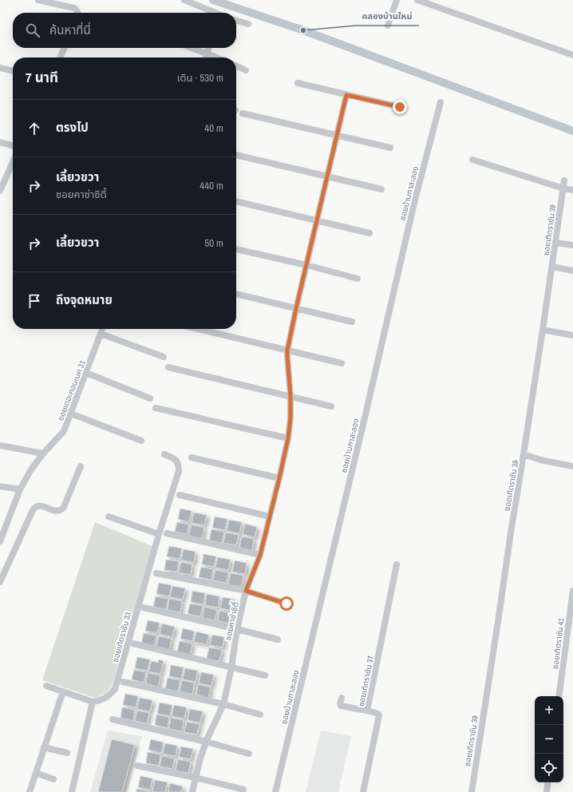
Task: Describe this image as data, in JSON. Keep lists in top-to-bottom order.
{
  "streets": {
    "street": [
      "ซอยบ้านกาสะลอง",
      "ซอยเทิดราชัน 39",
      "ซอยเดอะคอนเนค 31",
      "ซอยคาซ่าซิตี้",
      "ซอยเทิดราชัน 33",
      "ซอยเทิดราชัน 41",
      "ซอยเทิดราชัน 37"
    ]
  },
  "places": ["คลองบ้านใหม่"],
  "page": {
    "search": "ค้นหาที่นี่",
    "heading": ["7 นาที", "เดิน · 530 m"],
    "list": [
      ["ตรงไป", "40 m"],
      ["เลี้ยวขวา", "ซอยคาซ่าซิตี้", "440 m"],
      ["เลี้ยวขวา", "50 m"],
      "ถึงจุดหมาย"
    ],
    "map_buttons": ["+", "−"]
  }
}
